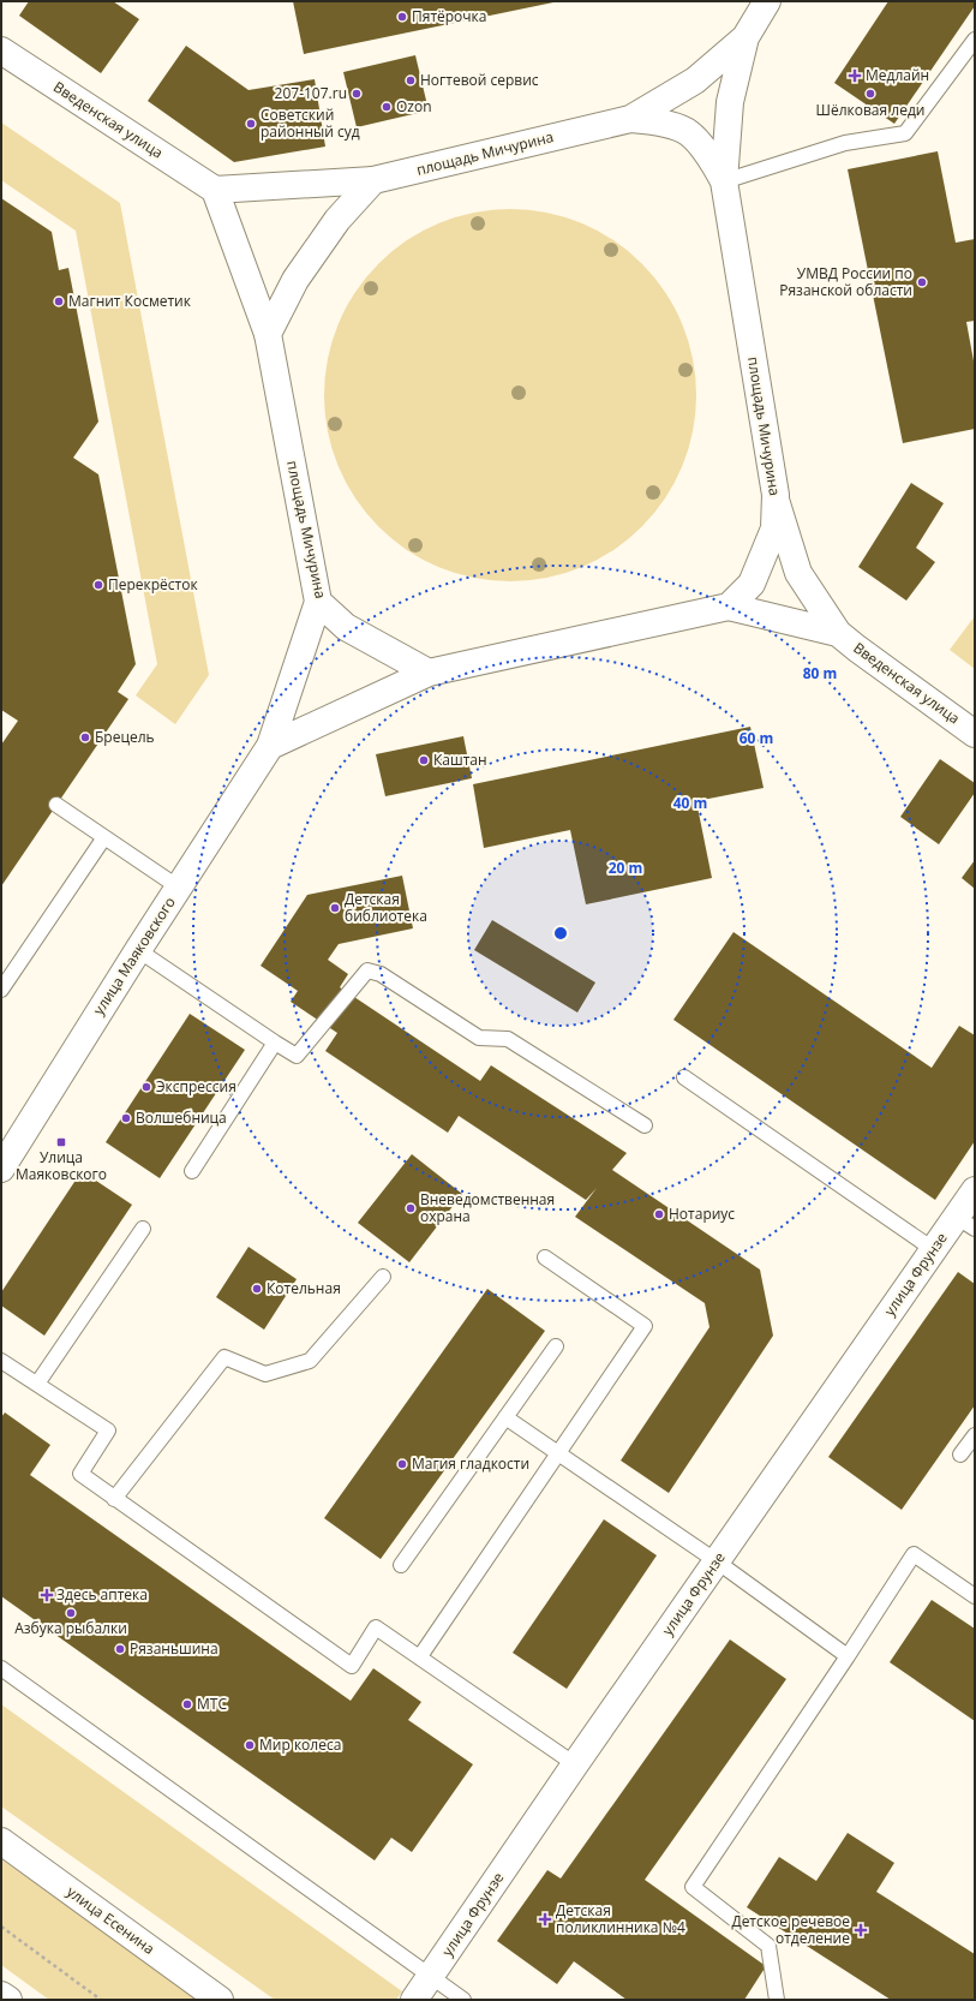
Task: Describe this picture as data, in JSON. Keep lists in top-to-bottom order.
{
  "streets": {
    "street": [
      "Введенская улица",
      "площадь Мичурина",
      "улица Маяковского",
      "улица Фрунзе",
      "улица Есенина"
    ]
  },
  "crossings": [
    ["Введенская улица", "площадь Мичурина"],
    ["площадь Мичурина", "улица Маяковского"]
  ],
  "places": {
    "other": [
      "Пятёрочка",
      "Ногтевой сервис",
      "207-107.ru",
      "Шёлковая леди",
      "Ozon",
      "Советский районный суд",
      "УМВД России по Рязанской области",
      "Магнит Косметик",
      "Перекрёсток",
      "Брецель",
      "Каштан",
      "Детская библиотека",
      "Экспрессия",
      "Волшебница",
      "Вневедомственная охрана",
      "Нотариус",
      "Котельная",
      "Магия гладкости",
      "Азбука рыбалки",
      "Рязаньшина",
      "МТС",
      "Мир колеса"
    ],
    "health": [
      "Медлайн",
      "Здесь аптека",
      "Детская поликлинника №4",
      "Детское речевое отделение"
    ],
    "transit": ["Улица Маяковского"]
  },
  "rings": [
    "80 m",
    "60 m",
    "40 m",
    "20 m"
  ]
}
